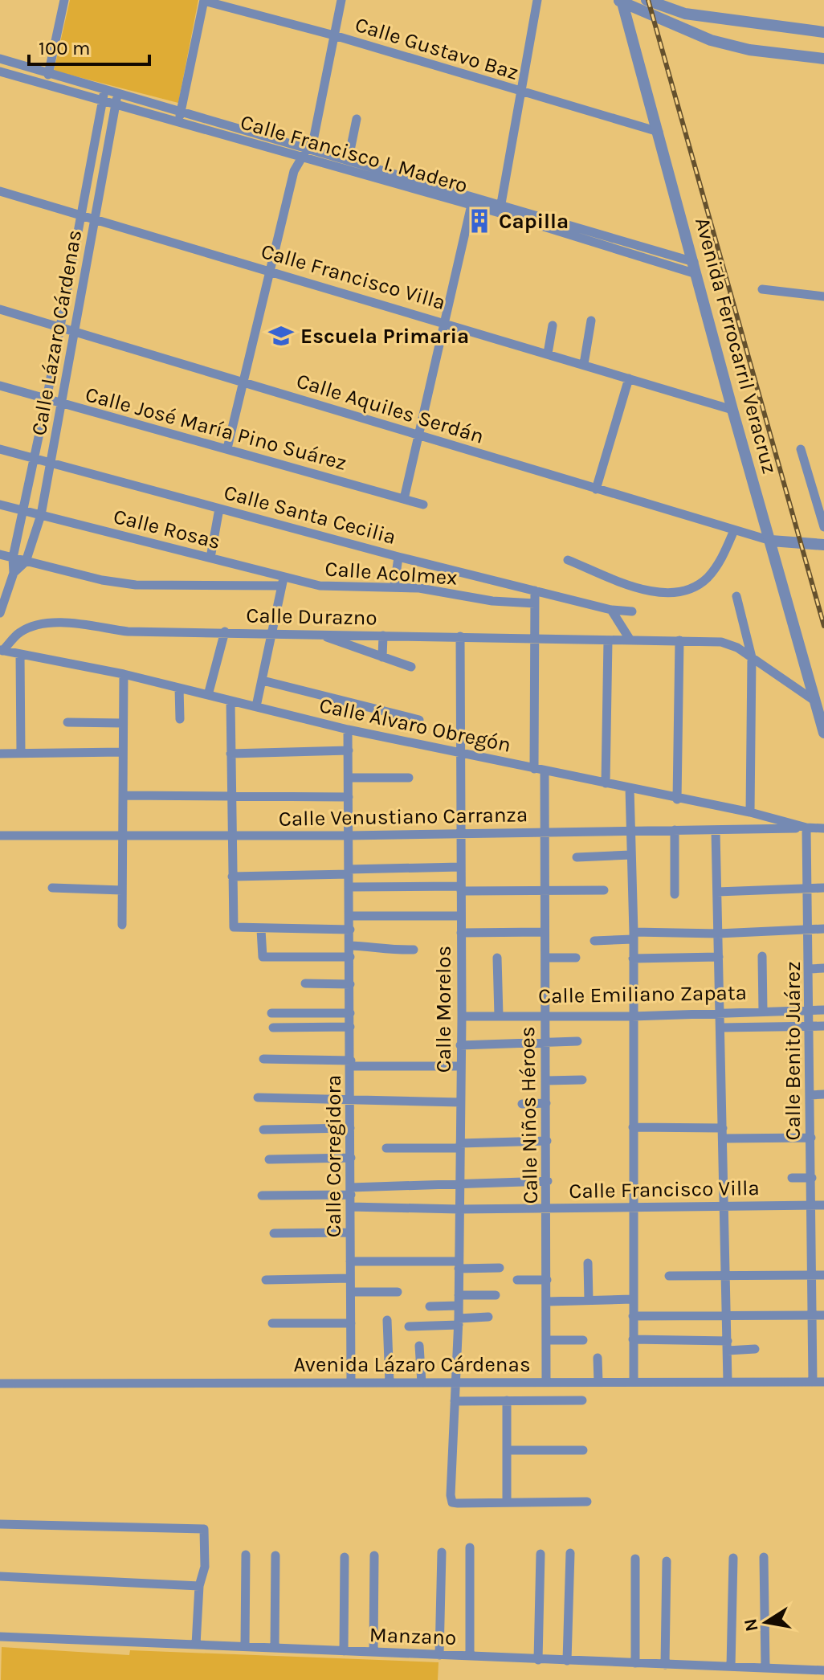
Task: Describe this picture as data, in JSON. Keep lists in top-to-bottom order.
{
  "streets": {
    "street": [
      "Calle Gustavo Baz",
      "Calle Francisco I. Madero",
      "Calle Francisco Villa",
      "Calle Lázaro Cárdenas",
      "Avenida Ferrocarril Veracruz",
      "Calle Aquiles Serdán",
      "Calle José María Pino Suárez",
      "Calle Santa Cecilia",
      "Calle Rosas",
      "Calle Acolmex",
      "Calle Durazno",
      "Calle Álvaro Obregón",
      "Calle Venustiano Carranza",
      "Calle Emiliano Zapata",
      "Calle Morelos",
      "Calle Benito Juárez",
      "Calle Niños Héroes",
      "Calle Corregidora",
      "Avenida Lázaro Cárdenas",
      "Manzano"
    ]
  },
  "crossings": [
    ["Calle Gustavo Baz", "Avenida Ferrocarril Veracruz"],
    ["Calle Francisco I. Madero", "Calle Lázaro Cárdenas"],
    ["Calle Francisco I. Madero", "Avenida Ferrocarril Veracruz"],
    ["Calle Francisco Villa", "Calle Lázaro Cárdenas"],
    ["Calle Francisco Villa", "Avenida Ferrocarril Veracruz"],
    ["Calle Francisco Villa", "Calle Morelos"],
    ["Calle Francisco Villa", "Calle Benito Juárez"],
    ["Calle Francisco Villa", "Calle Niños Héroes"],
    ["Calle Francisco Villa", "Calle Corregidora"],
    ["Calle Lázaro Cárdenas", "Calle Aquiles Serdán"],
    ["Calle Lázaro Cárdenas", "Calle José María Pino Suárez"],
    ["Calle Lázaro Cárdenas", "Calle Santa Cecilia"],
    ["Calle Lázaro Cárdenas", "Calle Rosas"],
    ["Avenida Ferrocarril Veracruz", "Calle Aquiles Serdán"],
    ["Avenida Ferrocarril Veracruz", "Calle Durazno"],
    ["Calle Rosas", "Calle Acolmex"],
    ["Calle Durazno", "Calle Álvaro Obregón"],
    ["Calle Durazno", "Calle Morelos"],
    ["Calle Álvaro Obregón", "Calle Venustiano Carranza"],
    ["Calle Álvaro Obregón", "Calle Morelos"],
    ["Calle Álvaro Obregón", "Calle Benito Juárez"],
    ["Calle Álvaro Obregón", "Calle Niños Héroes"],
    ["Calle Álvaro Obregón", "Calle Corregidora"],
    ["Calle Venustiano Carranza", "Calle Morelos"],
    ["Calle Venustiano Carranza", "Calle Benito Juárez"],
    ["Calle Venustiano Carranza", "Calle Niños Héroes"],
    ["Calle Venustiano Carranza", "Calle Corregidora"],
    ["Calle Emiliano Zapata", "Calle Morelos"],
    ["Calle Emiliano Zapata", "Calle Benito Juárez"],
    ["Calle Emiliano Zapata", "Calle Niños Héroes"],
    ["Calle Morelos", "Avenida Lázaro Cárdenas"],
    ["Calle Benito Juárez", "Avenida Lázaro Cárdenas"],
    ["Calle Niños Héroes", "Avenida Lázaro Cárdenas"],
    ["Calle Corregidora", "Avenida Lázaro Cárdenas"]
  ],
  "places": {
    "building": ["Capilla"],
    "school or university": ["Escuela Primaria"]
  },
  "scale_bar": "100 m",
  "north": "left"
}
